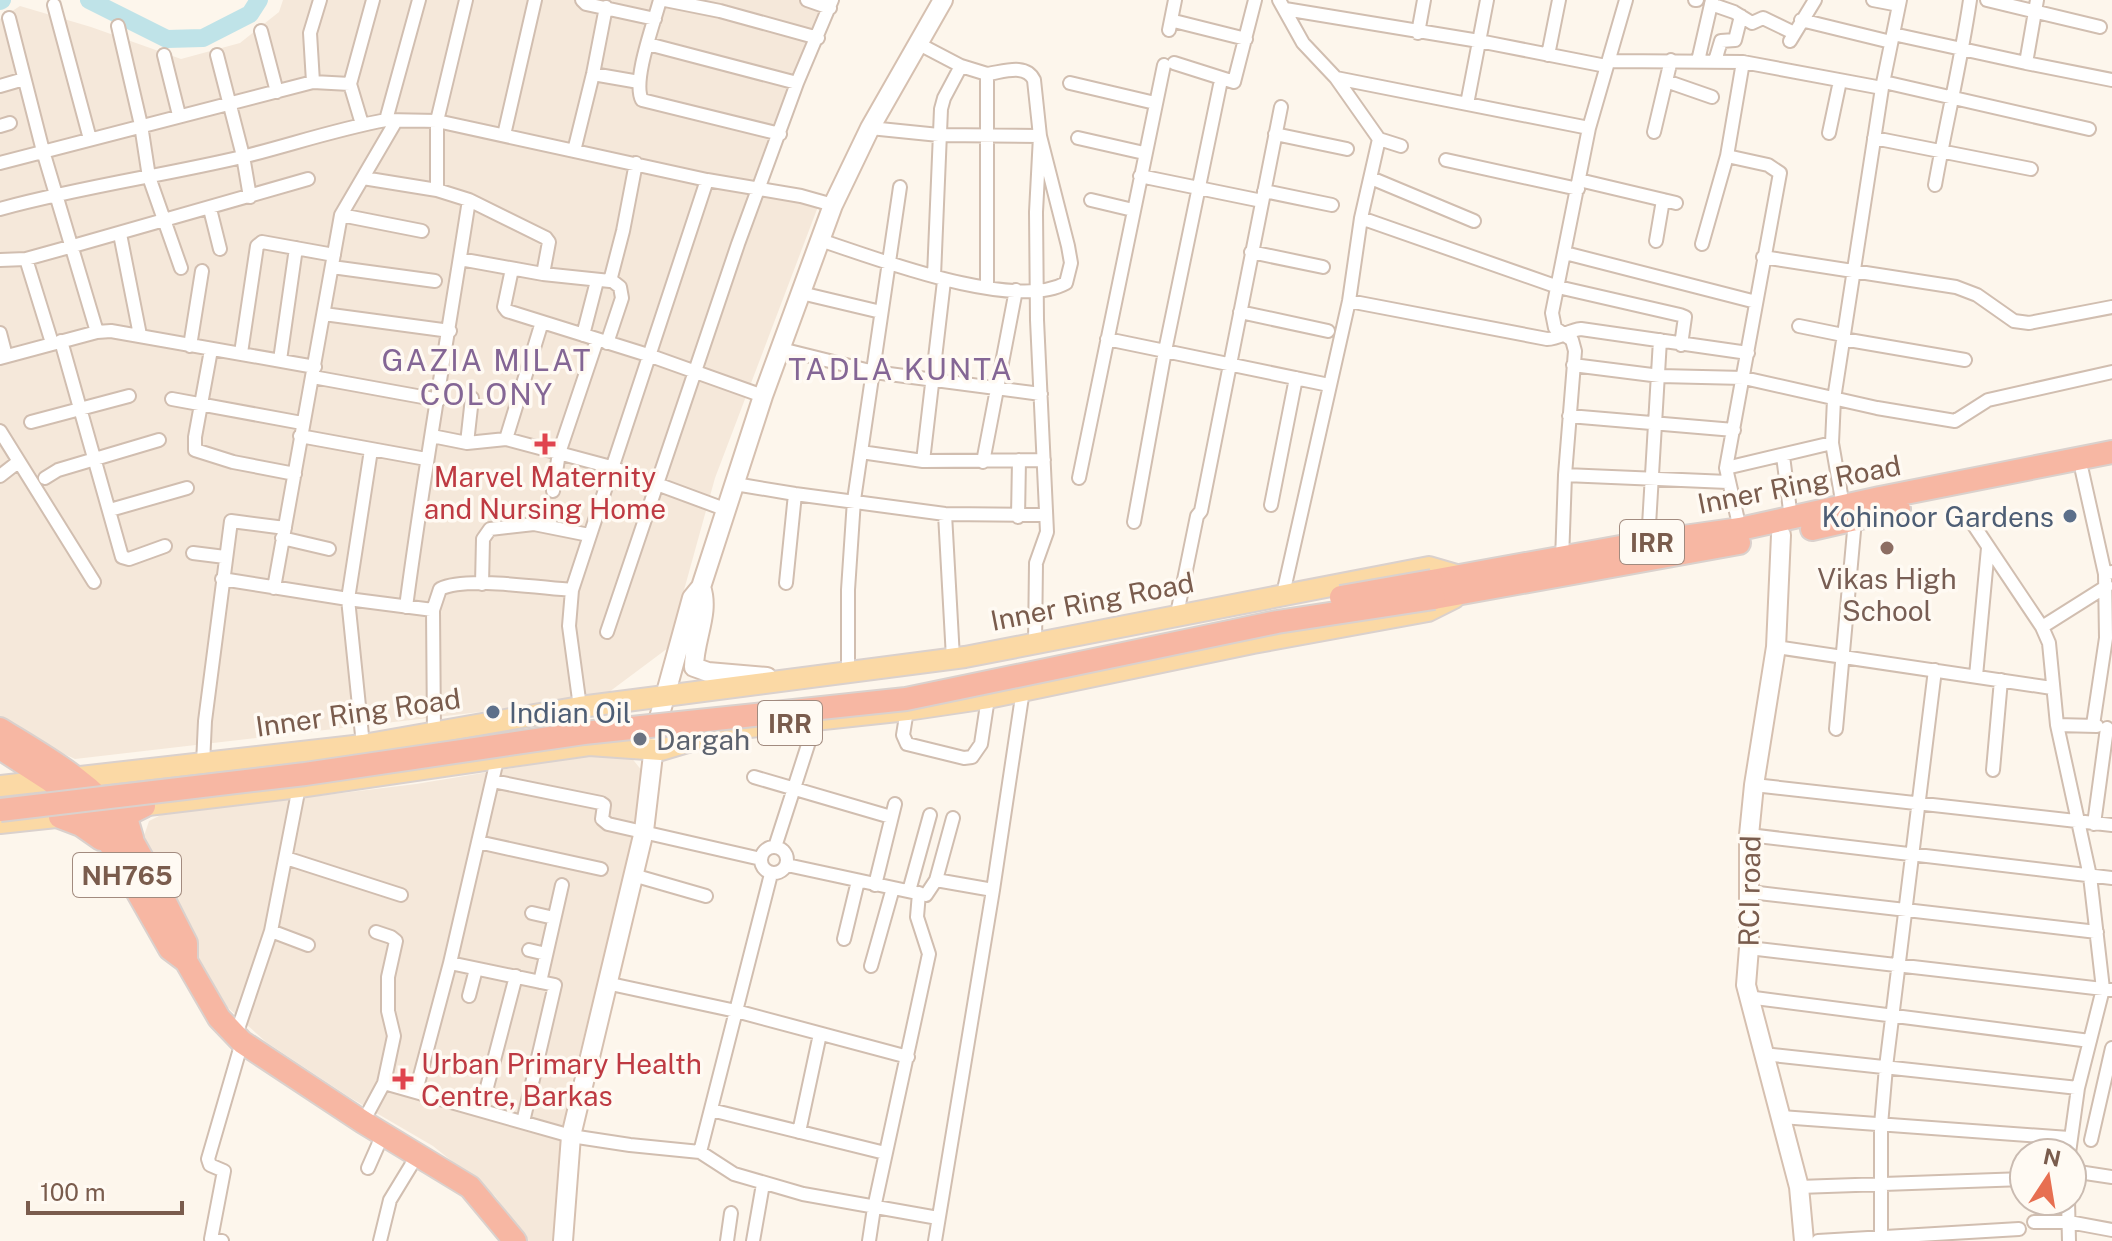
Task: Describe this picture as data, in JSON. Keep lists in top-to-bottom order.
{
  "streets": {
    "highway": ["Inner Ring Road", "IRR", "NH765"],
    "main road": ["RCI road"]
  },
  "crossings": [
    ["Inner Ring Road", "IRR"],
    ["Inner Ring Road", "NH765"],
    ["Inner Ring Road", "RCI road"]
  ],
  "districts": ["GAZIA MILAT COLONY", "TADLA KUNTA"],
  "places": {
    "health": ["Marvel Maternity and Nursing Home", "Urban Primary Health Centre, Barkas"],
    "other": [
      "Kohinoor Gardens",
      "Vikas High School",
      "Indian Oil",
      "Dargah"
    ]
  },
  "scale_bar": "100 m",
  "north": "top"
}
